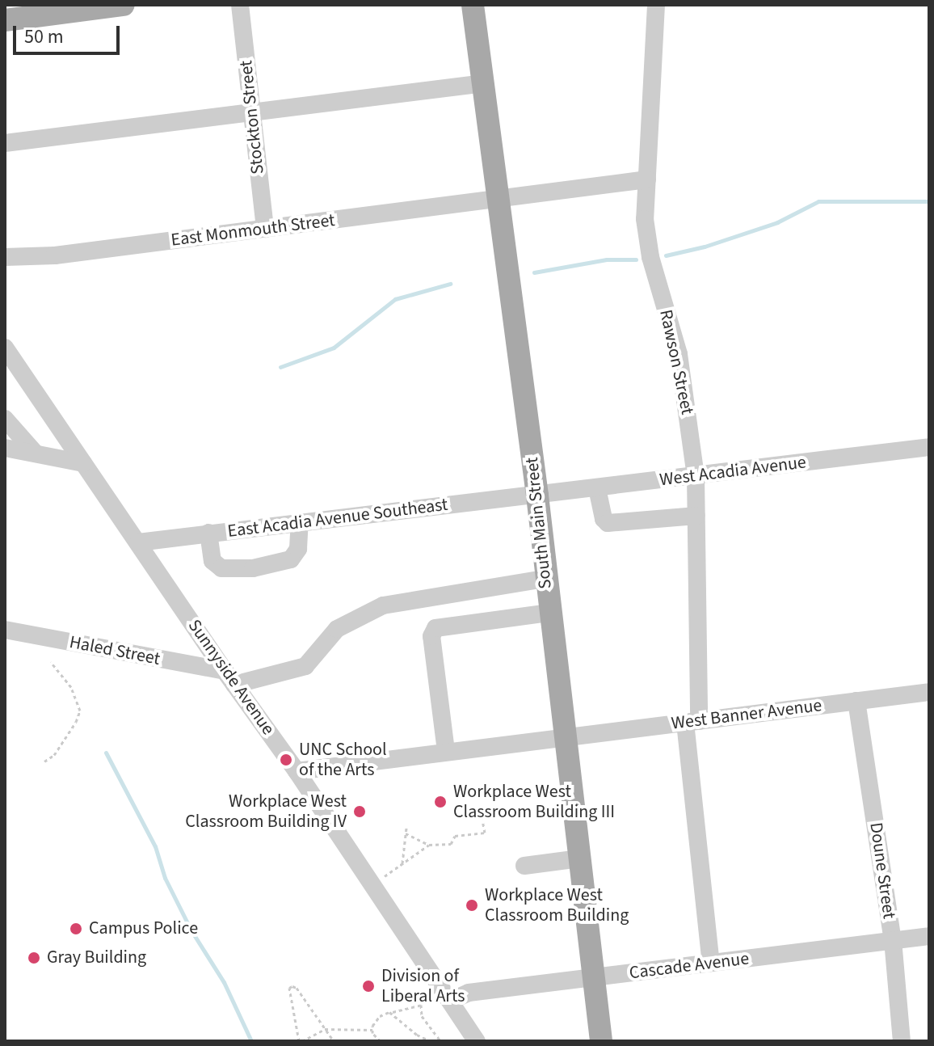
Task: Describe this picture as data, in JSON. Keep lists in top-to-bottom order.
{
  "streets": {
    "main road": ["South Main Street"],
    "street": [
      "Stockton Street",
      "East Monmouth Street",
      "Rawson Street",
      "West Acadia Avenue",
      "East Acadia Avenue Southeast",
      "Haled Street",
      "Sunnyside Avenue",
      "West Banner Avenue",
      "Doune Street",
      "Cascade Avenue"
    ]
  },
  "crossings": [
    ["Stockton Street", "East Monmouth Street"],
    ["East Monmouth Street", "Rawson Street"],
    ["East Monmouth Street", "South Main Street"],
    ["Rawson Street", "West Acadia Avenue"],
    ["Rawson Street", "West Banner Avenue"],
    ["Rawson Street", "Cascade Avenue"],
    ["West Acadia Avenue", "East Acadia Avenue Southeast"],
    ["West Acadia Avenue", "South Main Street"],
    ["East Acadia Avenue Southeast", "South Main Street"],
    ["East Acadia Avenue Southeast", "Sunnyside Avenue"],
    ["South Main Street", "West Banner Avenue"],
    ["South Main Street", "Cascade Avenue"],
    ["Haled Street", "Sunnyside Avenue"],
    ["Sunnyside Avenue", "West Banner Avenue"],
    ["Sunnyside Avenue", "Cascade Avenue"],
    ["West Banner Avenue", "Doune Street"],
    ["Doune Street", "Cascade Avenue"]
  ],
  "places": [
    "UNC School of the Arts",
    "Workplace West Classroom Building III",
    "Workplace West Classroom Building IV",
    "Workplace West Classroom Building",
    "Campus Police",
    "Gray Building",
    "Division of Liberal Arts"
  ],
  "scale_bar": "50 m"
}
